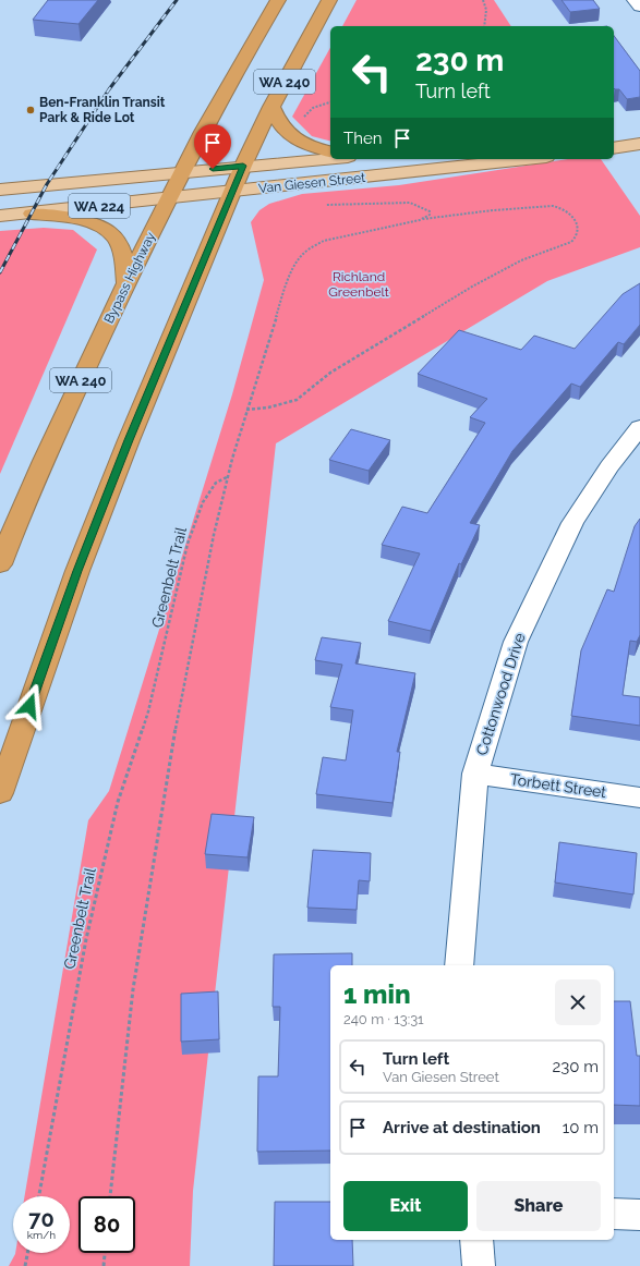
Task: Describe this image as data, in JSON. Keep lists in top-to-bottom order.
{
  "streets": {
    "highway": ["WA 240", "Bypass Highway"],
    "main road": ["Van Giesen Street", "WA 224"],
    "street": ["Cottonwood Drive", "Torbett Street"],
    "path": ["Greenbelt Trail"]
  },
  "crossings": [
    ["WA 240", "Van Giesen Street"],
    ["Van Giesen Street", "Bypass Highway"],
    ["Cottonwood Drive", "Torbett Street"]
  ],
  "parks": ["Richland Greenbelt"],
  "places": ["Ben-Franklin Transit Park & Ride Lot"],
  "page": {
    "turn": ["230 m", "Turn left"],
    "then": "Then",
    "heading": ["1 min", "240 m · 13:31"],
    "list": [
      {
        "name": "Turn left",
        "note": "Van Giesen Street",
        "value": "230 m"
      },
      {
        "name": "Arrive at destination",
        "value": "10 m"
      }
    ],
    "buttons": ["Exit", "Share"],
    "speed": "70 km/h",
    "limit": "80"
  }
}
